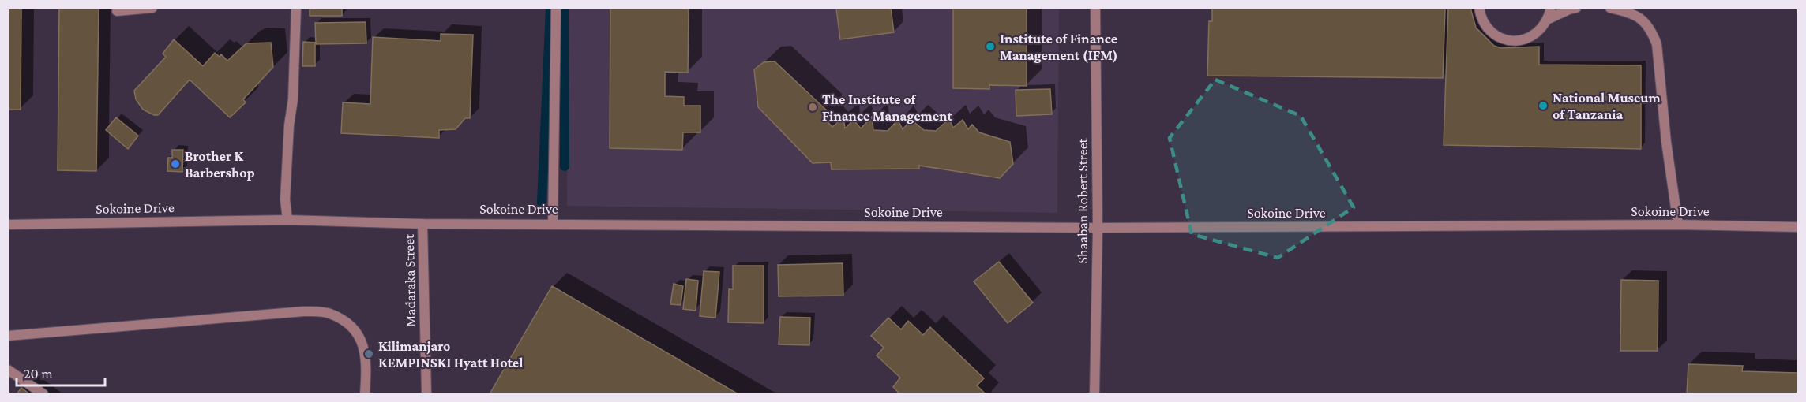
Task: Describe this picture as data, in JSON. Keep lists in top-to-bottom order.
{
  "streets": {
    "street": ["Shaaban Robert Street", "Sokoine Drive", "Madaraka Street"]
  },
  "crossings": [
    ["Shaaban Robert Street", "Sokoine Drive"],
    ["Sokoine Drive", "Madaraka Street"]
  ],
  "places": [
    "Institute of Finance Management (IFM)",
    "National Museum of Tanzania",
    "The Institute of Finance Management",
    "Brother K Barbershop",
    "Kilimanjaro KEMPINSKI Hyatt Hotel"
  ],
  "scale_bar": "20 m"
}
